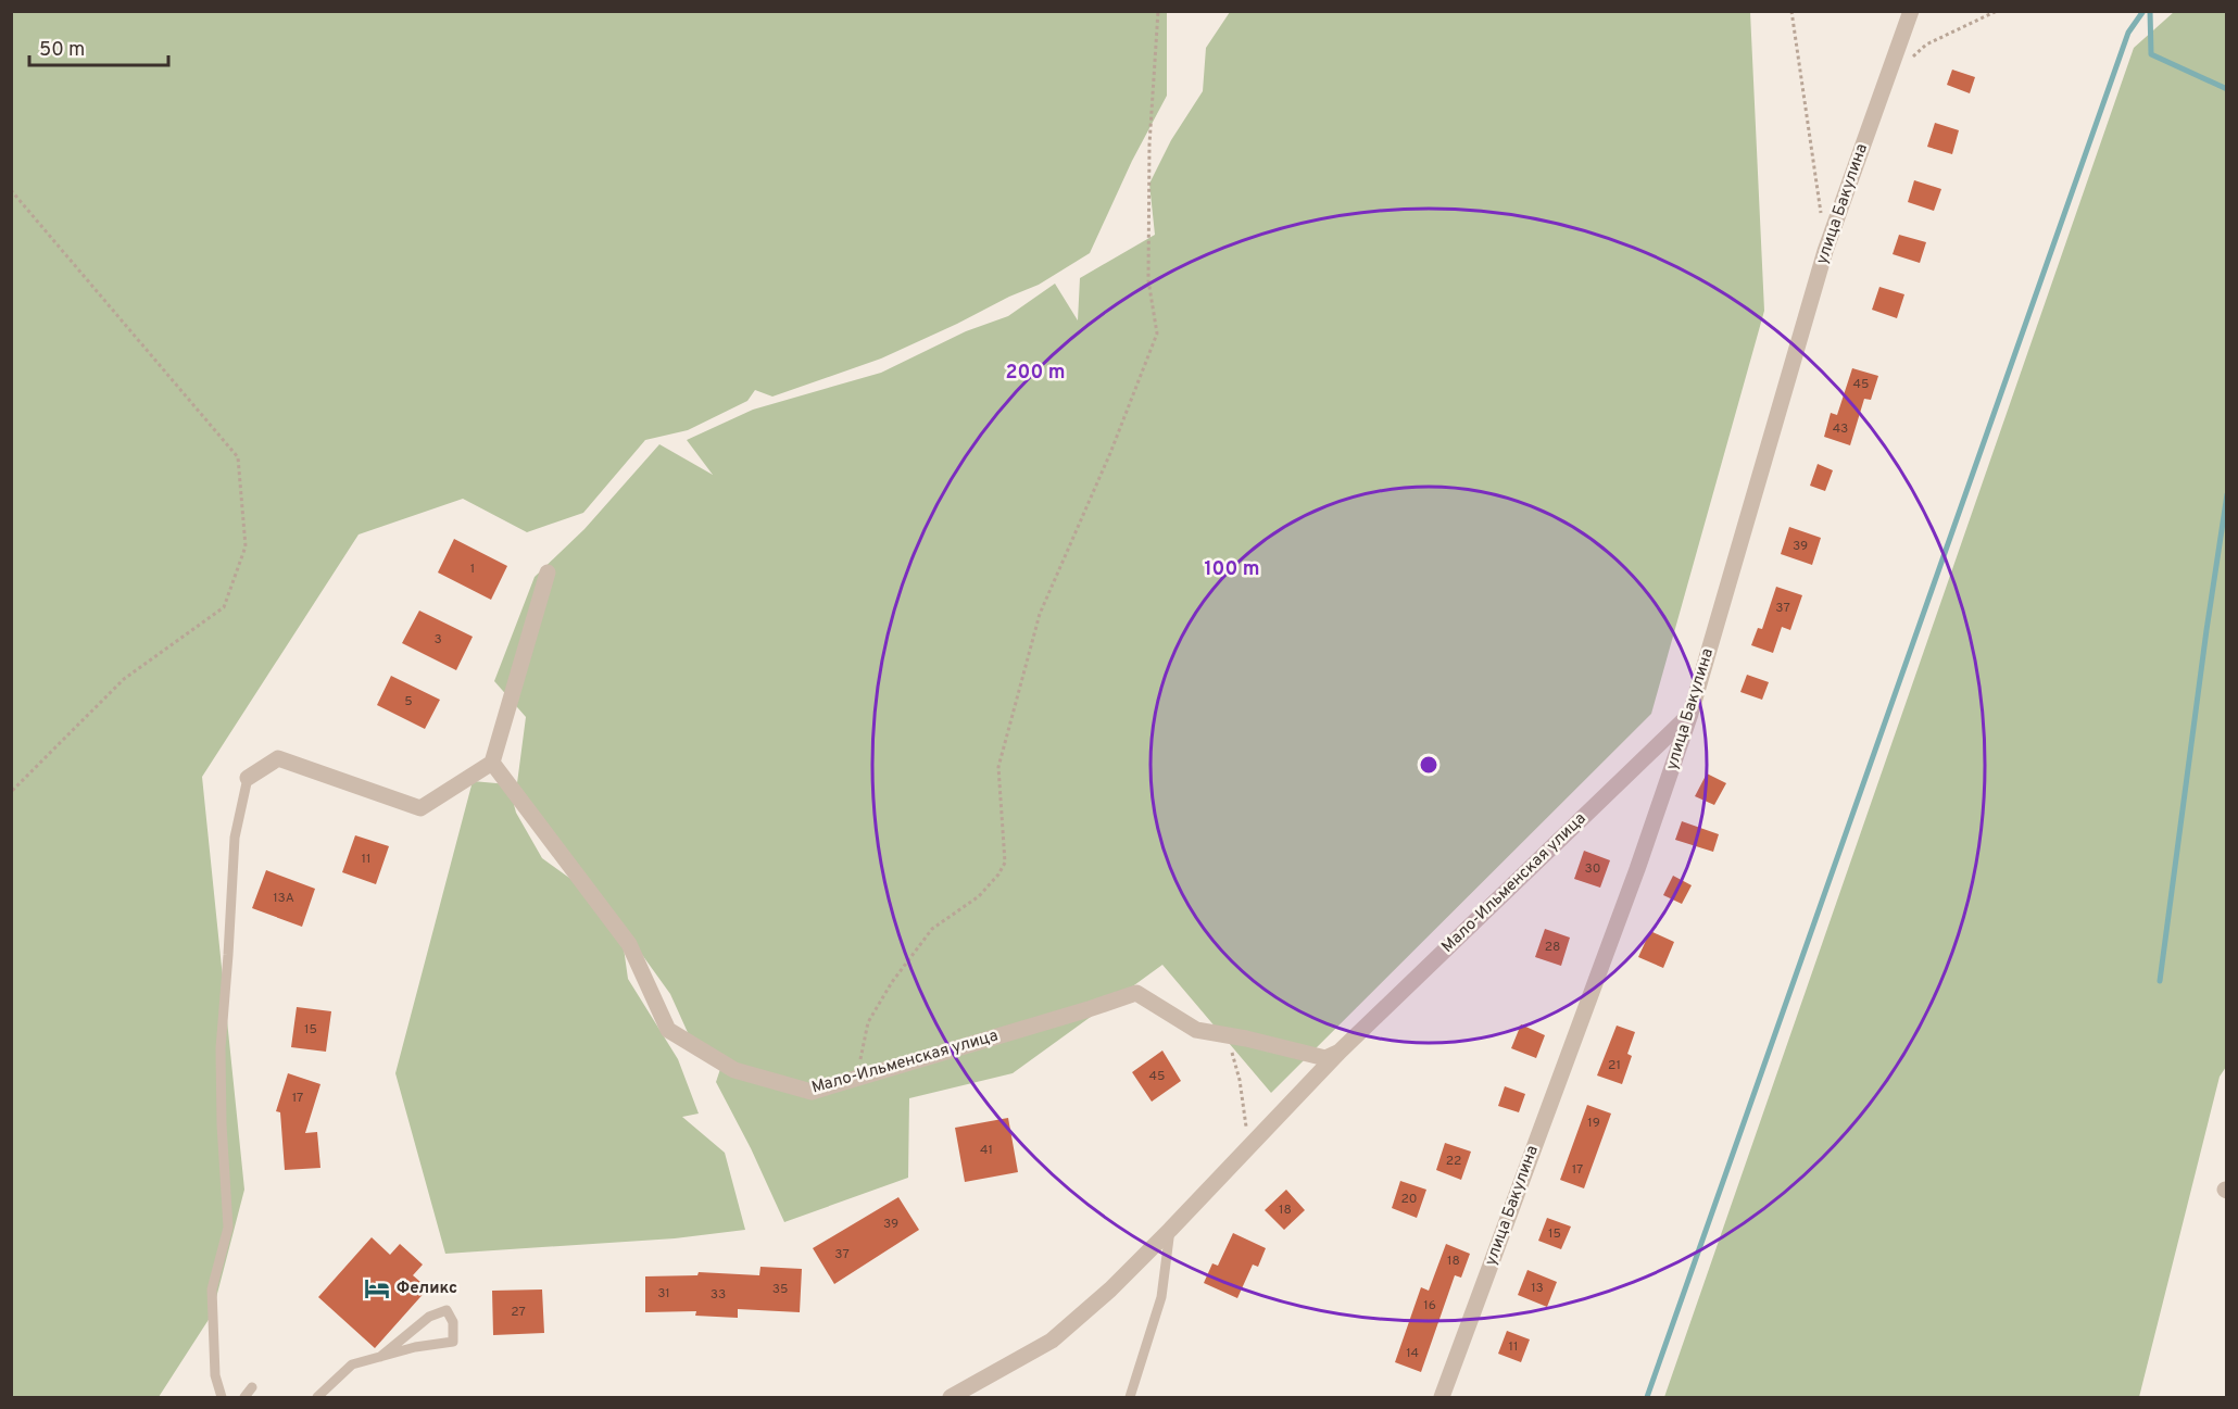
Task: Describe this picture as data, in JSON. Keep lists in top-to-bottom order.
{
  "streets": {
    "street": ["улица Бакулина", "Мало-Ильменская улица"]
  },
  "crossings": [
    ["улица Бакулина", "Мало-Ильменская улица"]
  ],
  "places": {
    "hotel": ["Феликс"]
  },
  "house_numbers": [
    "45",
    "43",
    "39",
    "1",
    "37",
    "3",
    "5",
    "11",
    "30",
    "13А",
    "28",
    "15",
    "21",
    "45",
    "17",
    "19",
    "41",
    "22",
    "17",
    "20",
    "18",
    "39",
    "15",
    "37",
    "18",
    "13",
    "35",
    "31",
    "33",
    "16",
    "27",
    "11",
    "14"
  ],
  "scale_bar": "50 m",
  "rings": ["200 m", "100 m"]
}
